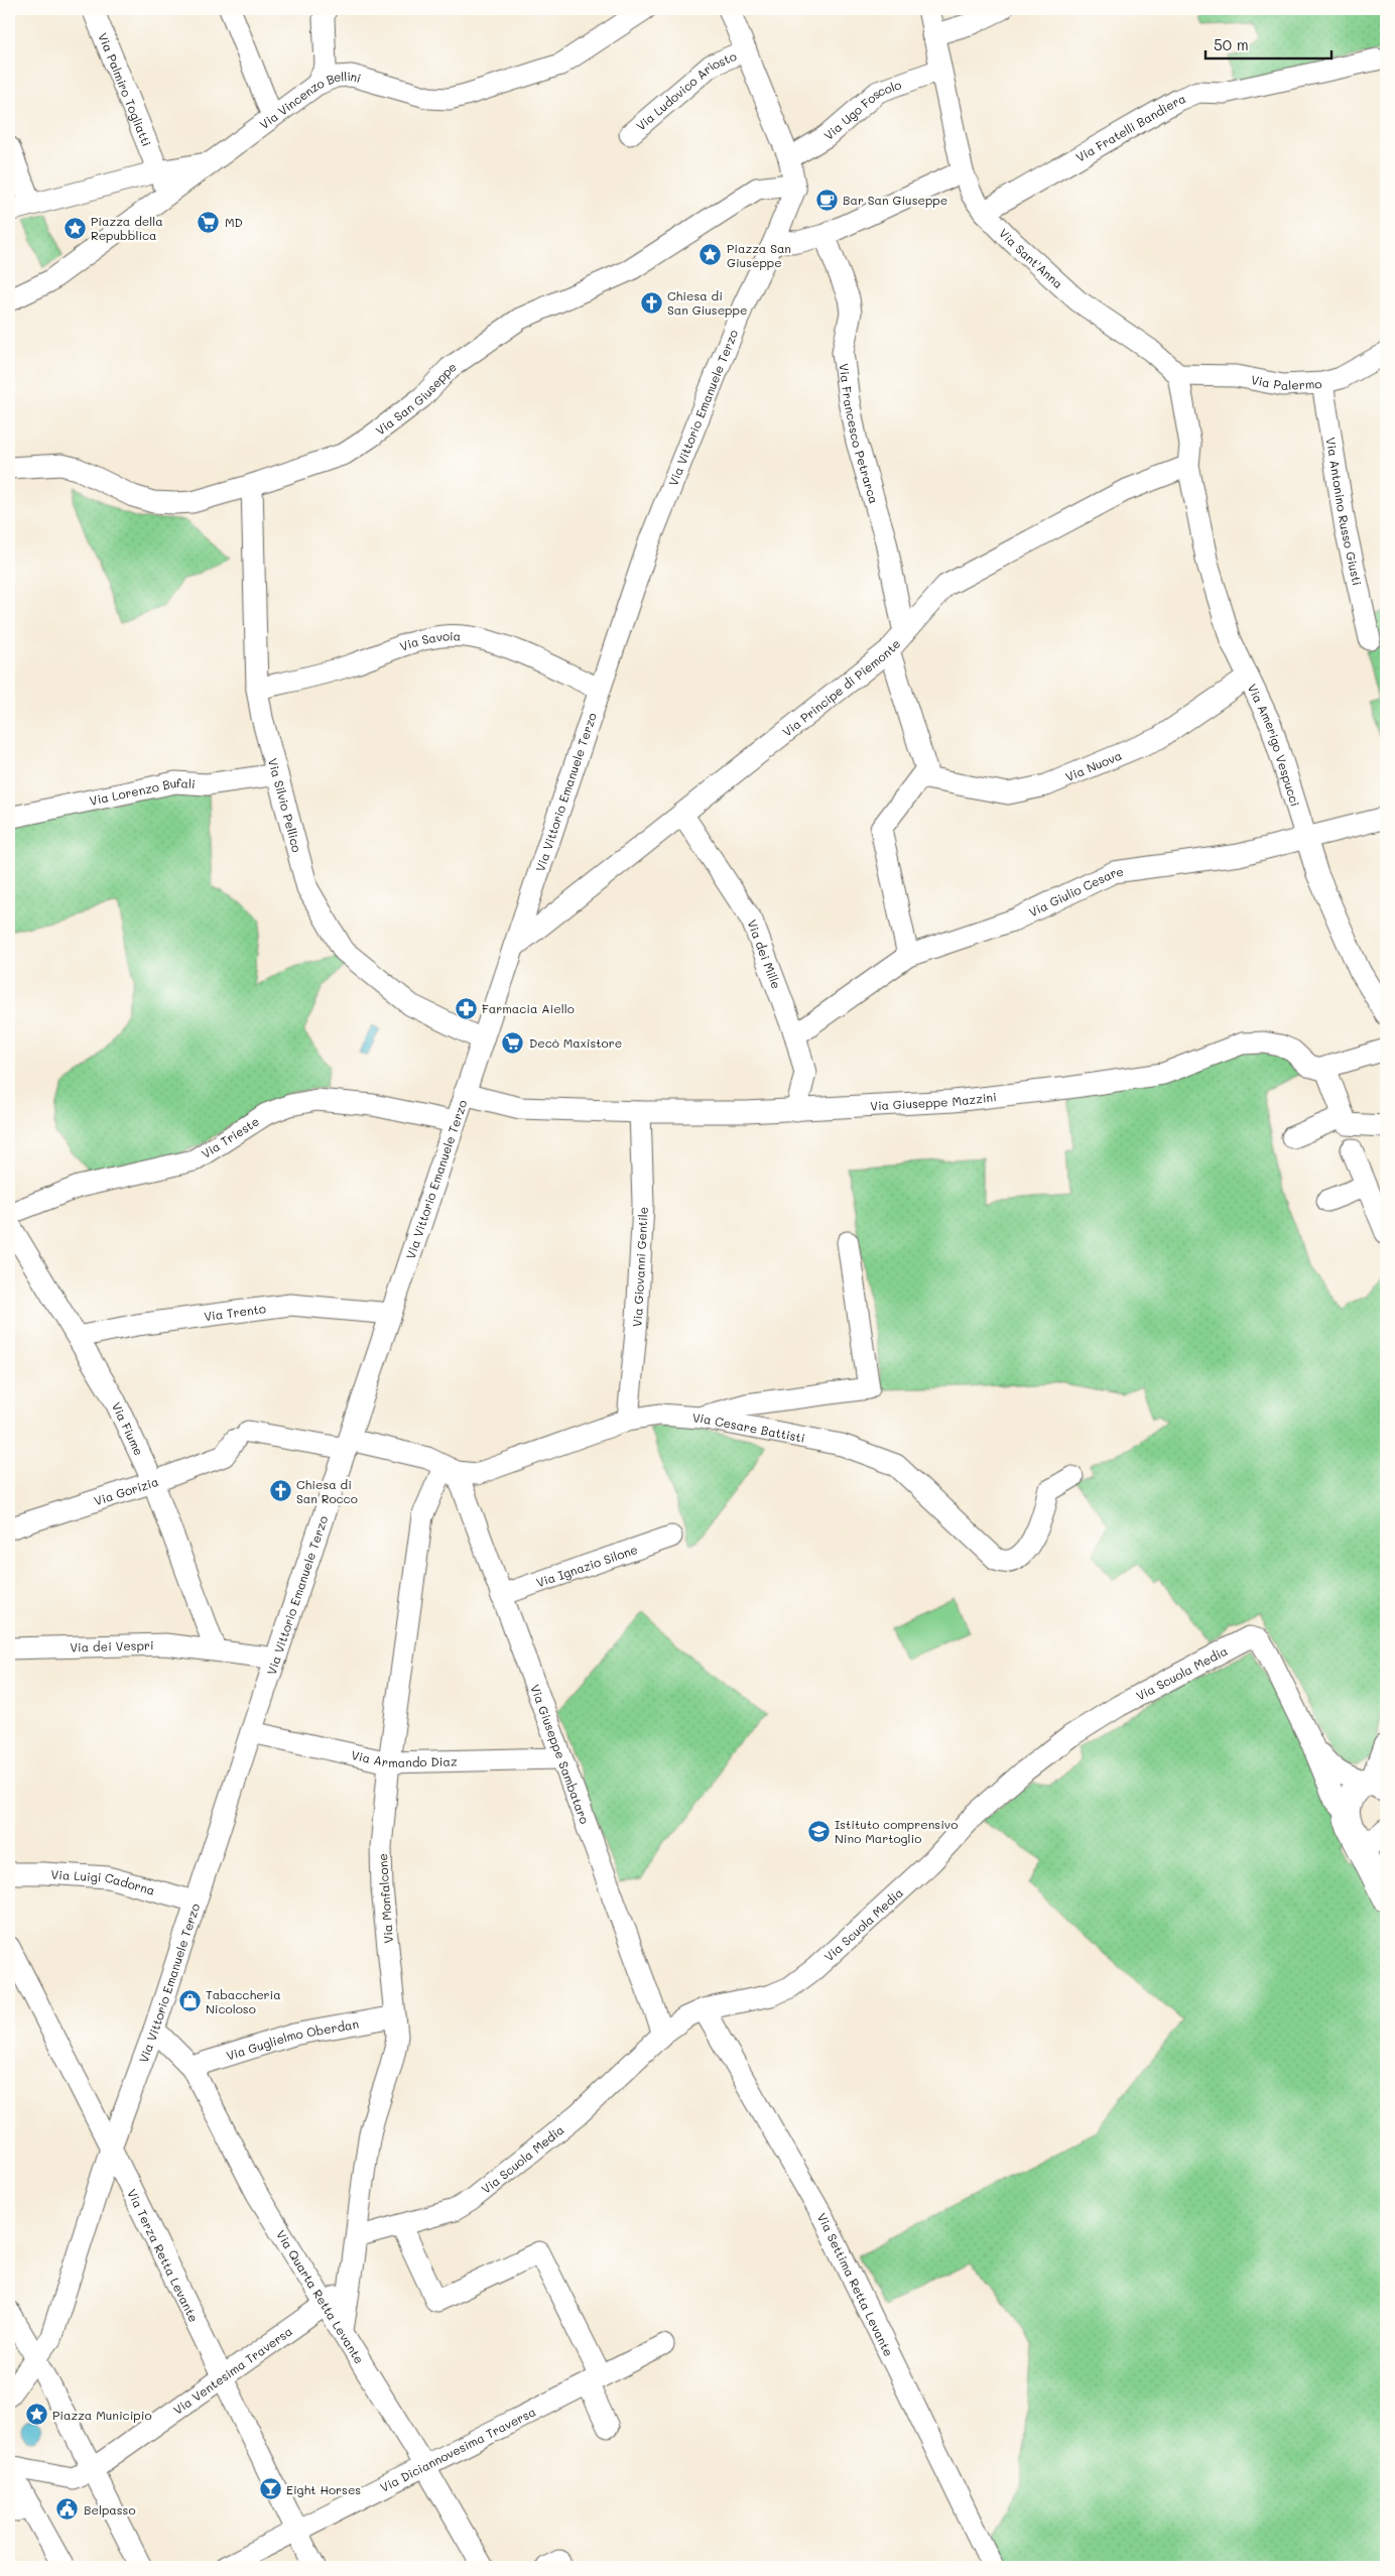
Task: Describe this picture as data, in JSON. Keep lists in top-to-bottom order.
{
  "streets": {
    "street": [
      "Via Palmiro Togliatti",
      "Via Ludovico Ariosto",
      "Via Vincenzo Bellini",
      "Via Ugo Foscolo",
      "Via Fratelli Bandiera",
      "Via Sant'Anna",
      "Via Palermo",
      "Via San Giuseppe",
      "Via Vittorio Emanuele Terzo",
      "Via Francesco Petrarca",
      "Via Antonino Russo Giusti",
      "Via Savoia",
      "Via Principe di Piemonte",
      "Via Amerigo Vespucci",
      "Via Nuova",
      "Via Lorenzo Bufali",
      "Via Silvio Pellico",
      "Via Giulio Cesare",
      "Via dei Mille",
      "Via Giuseppe Mazzini",
      "Via Trieste",
      "Via Giovanni Gentile",
      "Via Trento",
      "Via Cesare Battisti",
      "Via Fiume",
      "Via Gorizia",
      "Via Ignazio Silone",
      "Via dei Vespri",
      "Via Scuola Media",
      "Via Giuseppe Sambataro",
      "Via Armando Diaz",
      "Via Luigi Cadorna",
      "Via Monfalcone",
      "Via Guglielmo Oberdan",
      "Via Terza Retta Levante",
      "Via Settima Retta Levante",
      "Via Quarta Retta Levante",
      "Via Ventesima Traversa",
      "Via Diciannovesima Traversa"
    ]
  },
  "crossings": [
    ["Via Palmiro Togliatti", "Via Vincenzo Bellini"],
    ["Via Ugo Foscolo", "Via Sant'Anna"],
    ["Via Fratelli Bandiera", "Via Sant'Anna"],
    ["Via Sant'Anna", "Via Palermo"],
    ["Via Palermo", "Via Antonino Russo Giusti"],
    ["Via San Giuseppe", "Via Vittorio Emanuele Terzo"],
    ["Via San Giuseppe", "Via Silvio Pellico"],
    ["Via Vittorio Emanuele Terzo", "Via Savoia"],
    ["Via Vittorio Emanuele Terzo", "Via Principe di Piemonte"],
    ["Via Vittorio Emanuele Terzo", "Via Silvio Pellico"],
    ["Via Vittorio Emanuele Terzo", "Via Giuseppe Mazzini"],
    ["Via Vittorio Emanuele Terzo", "Via Trieste"],
    ["Via Vittorio Emanuele Terzo", "Via Trento"],
    ["Via Vittorio Emanuele Terzo", "Via Cesare Battisti"],
    ["Via Vittorio Emanuele Terzo", "Via Gorizia"],
    ["Via Vittorio Emanuele Terzo", "Via dei Vespri"],
    ["Via Vittorio Emanuele Terzo", "Via Armando Diaz"],
    ["Via Vittorio Emanuele Terzo", "Via Luigi Cadorna"],
    ["Via Vittorio Emanuele Terzo", "Via Terza Retta Levante"],
    ["Via Vittorio Emanuele Terzo", "Via Quarta Retta Levante"],
    ["Via Francesco Petrarca", "Via Principe di Piemonte"],
    ["Via Savoia", "Via Silvio Pellico"],
    ["Via Principe di Piemonte", "Via Amerigo Vespucci"],
    ["Via Principe di Piemonte", "Via dei Mille"],
    ["Via Amerigo Vespucci", "Via Nuova"],
    ["Via Amerigo Vespucci", "Via Giulio Cesare"],
    ["Via Lorenzo Bufali", "Via Silvio Pellico"],
    ["Via Giulio Cesare", "Via dei Mille"],
    ["Via dei Mille", "Via Giuseppe Mazzini"],
    ["Via Giuseppe Mazzini", "Via Giovanni Gentile"],
    ["Via Giovanni Gentile", "Via Cesare Battisti"],
    ["Via Trento", "Via Fiume"],
    ["Via Cesare Battisti", "Via Gorizia"],
    ["Via Cesare Battisti", "Via Giuseppe Sambataro"],
    ["Via Cesare Battisti", "Via Monfalcone"],
    ["Via Fiume", "Via Gorizia"],
    ["Via Fiume", "Via dei Vespri"],
    ["Via Ignazio Silone", "Via Giuseppe Sambataro"],
    ["Via Scuola Media", "Via Giuseppe Sambataro"],
    ["Via Scuola Media", "Via Monfalcone"],
    ["Via Scuola Media", "Via Settima Retta Levante"],
    ["Via Giuseppe Sambataro", "Via Armando Diaz"],
    ["Via Giuseppe Sambataro", "Via Monfalcone"],
    ["Via Armando Diaz", "Via Monfalcone"],
    ["Via Monfalcone", "Via Guglielmo Oberdan"],
    ["Via Monfalcone", "Via Quarta Retta Levante"],
    ["Via Monfalcone", "Via Ventesima Traversa"],
    ["Via Guglielmo Oberdan", "Via Quarta Retta Levante"],
    ["Via Terza Retta Levante", "Via Ventesima Traversa"],
    ["Via Terza Retta Levante", "Via Diciannovesima Traversa"],
    ["Via Quarta Retta Levante", "Via Ventesima Traversa"],
    ["Via Quarta Retta Levante", "Via Diciannovesima Traversa"]
  ],
  "places": {
    "cafe": ["Bar San Giuseppe"],
    "supermarket": ["MD", "Decò Maxistore"],
    "place": ["Piazza della Repubblica", "Piazza San Giuseppe", "Piazza Municipio"],
    "church": ["Chiesa di San Giuseppe", "Chiesa di San Rocco"],
    "pharmacy": ["Farmacia Aiello"],
    "school or university": ["Istituto comprensivo Nino Martoglio"],
    "shop": ["Tabaccheria Nicoloso"],
    "bar": ["Eight Horses"],
    "public building": ["Belpasso"]
  },
  "scale_bar": "50 m"
}
